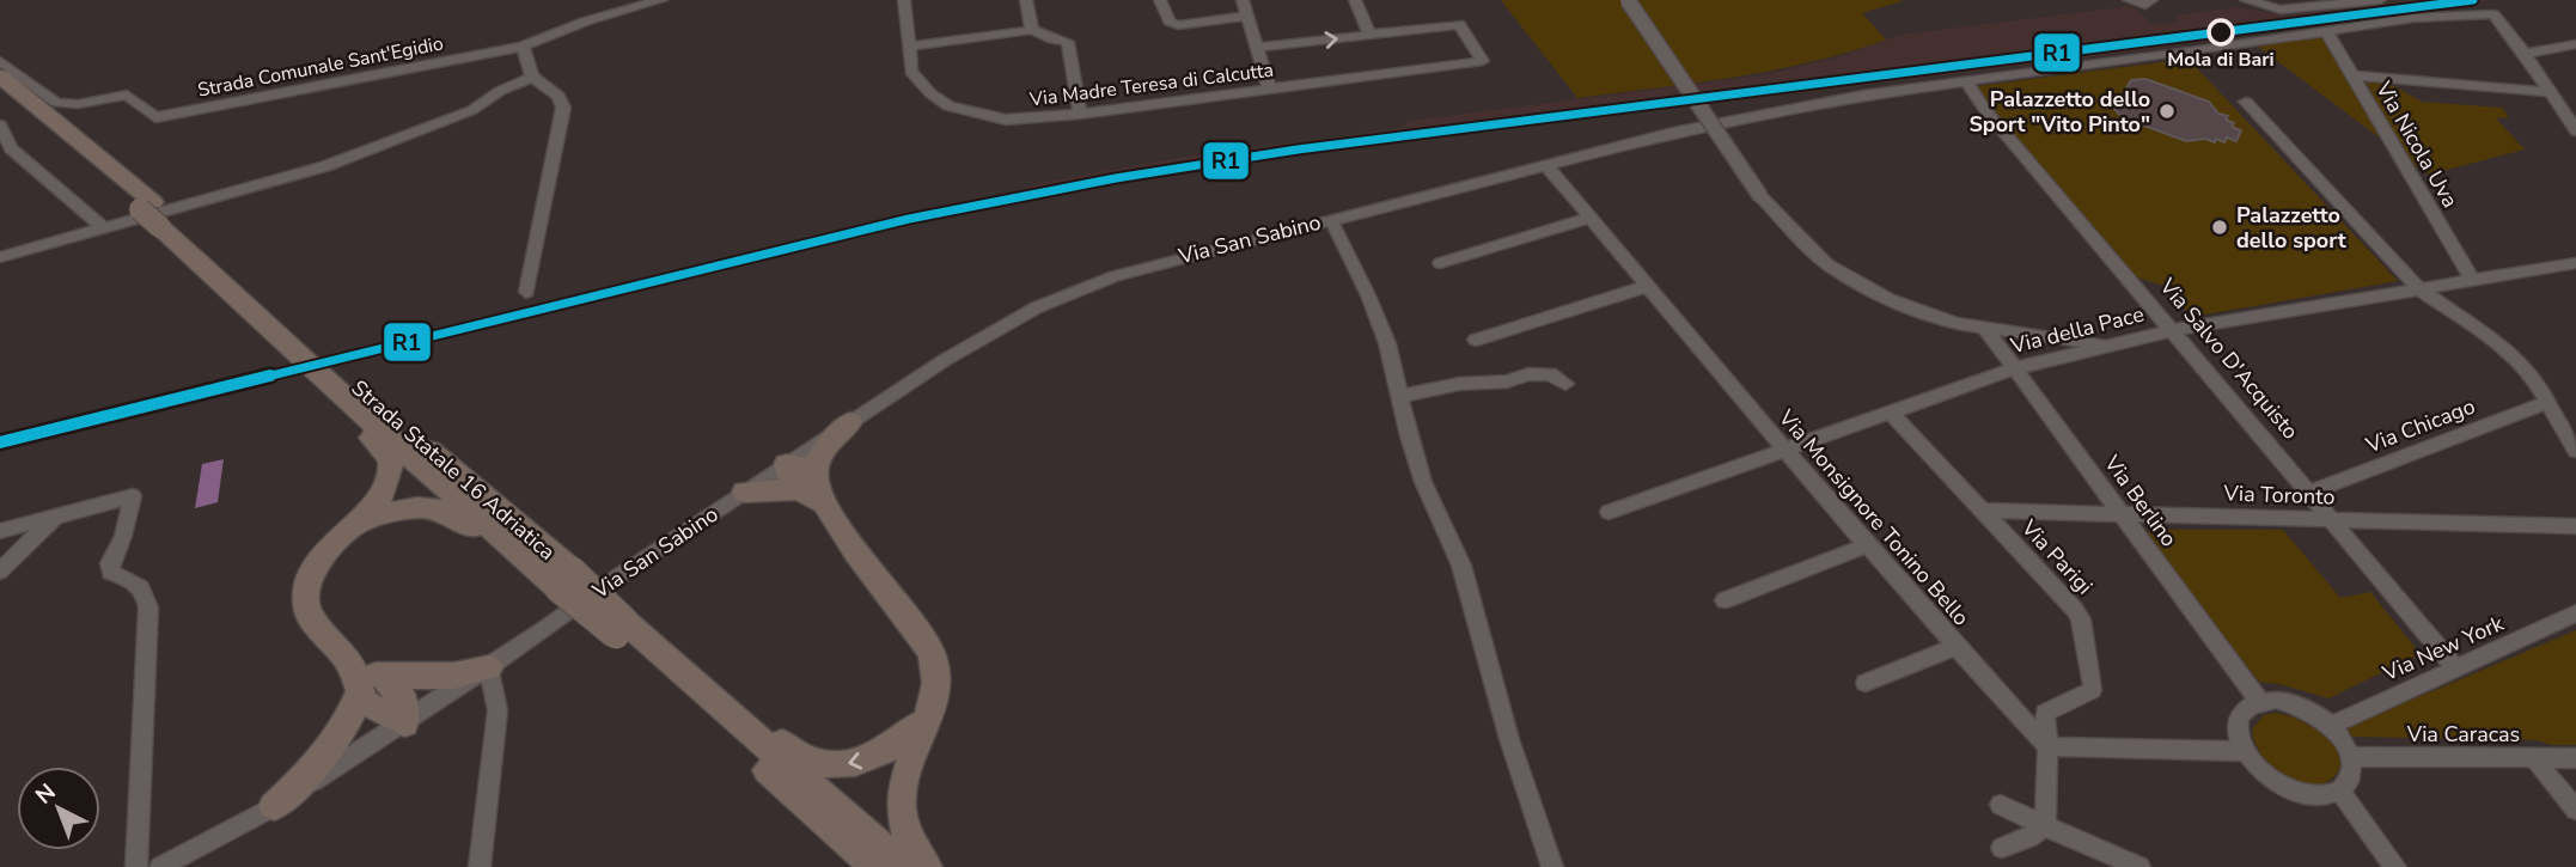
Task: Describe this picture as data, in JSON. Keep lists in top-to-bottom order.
{
  "streets": {
    "highway": ["Strada Statale 16 Adriatica"],
    "street": [
      "Strada Comunale Sant'Egidio",
      "Via Madre Teresa di Calcutta",
      "Via Nicola Uva",
      "Via San Sabino",
      "Via della Pace",
      "Via Salvo D'Acquisto",
      "Via Chicago",
      "Via Toronto",
      "Via Berlino",
      "Via Monsignore Tonino Bello",
      "Via Parigi",
      "Via New York",
      "Via Caracas"
    ]
  },
  "crossings": [
    ["Via Nicola Uva", "Via San Sabino"],
    ["Via Nicola Uva", "Via della Pace"],
    ["Via San Sabino", "Via Salvo D'Acquisto"],
    ["Via San Sabino", "Via Monsignore Tonino Bello"],
    ["Via della Pace", "Via Salvo D'Acquisto"],
    ["Via della Pace", "Via Berlino"],
    ["Via della Pace", "Via Monsignore Tonino Bello"],
    ["Via della Pace", "Via Parigi"],
    ["Via Salvo D'Acquisto", "Via Chicago"],
    ["Via Salvo D'Acquisto", "Via Toronto"],
    ["Via Salvo D'Acquisto", "Via New York"],
    ["Via Toronto", "Via Berlino"],
    ["Via Toronto", "Via Parigi"],
    ["Via Berlino", "Via New York"],
    ["Via Berlino", "Via Caracas"],
    ["Via Monsignore Tonino Bello", "Via Parigi"],
    ["Via New York", "Via Caracas"]
  ],
  "places": ["Mola di Bari", "Palazzetto dello Sport \"Vito Pinto\"", "Palazzetto dello sport"],
  "lines": ["transit line R1"],
  "north": "top left"
}
